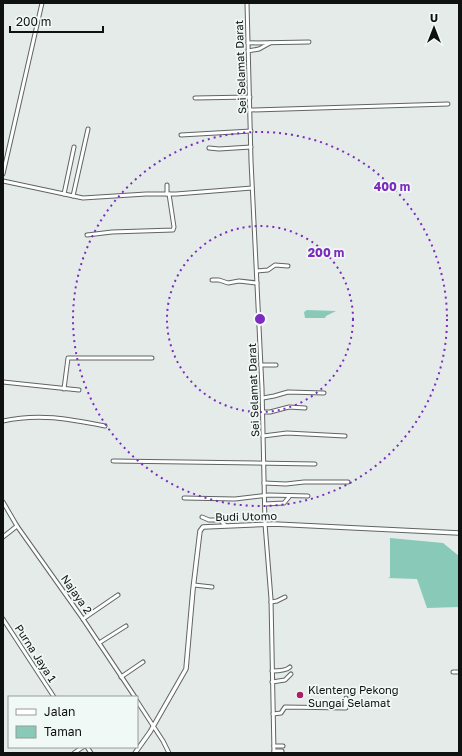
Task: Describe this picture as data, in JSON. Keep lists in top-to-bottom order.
{
  "streets": {
    "street": [
      "Sei Selamat Darat",
      "Budi Utomo",
      "Najaya 2",
      "Purna Jaya 1"
    ]
  },
  "crossings": [
    ["Sei Selamat Darat", "Budi Utomo"]
  ],
  "places": ["Klenteng Pekong Sungai Selamat"],
  "legend": ["Jalan", "Taman"],
  "scale_bar": "200 m",
  "north": "top",
  "rings": ["400 m", "200 m"]
}
